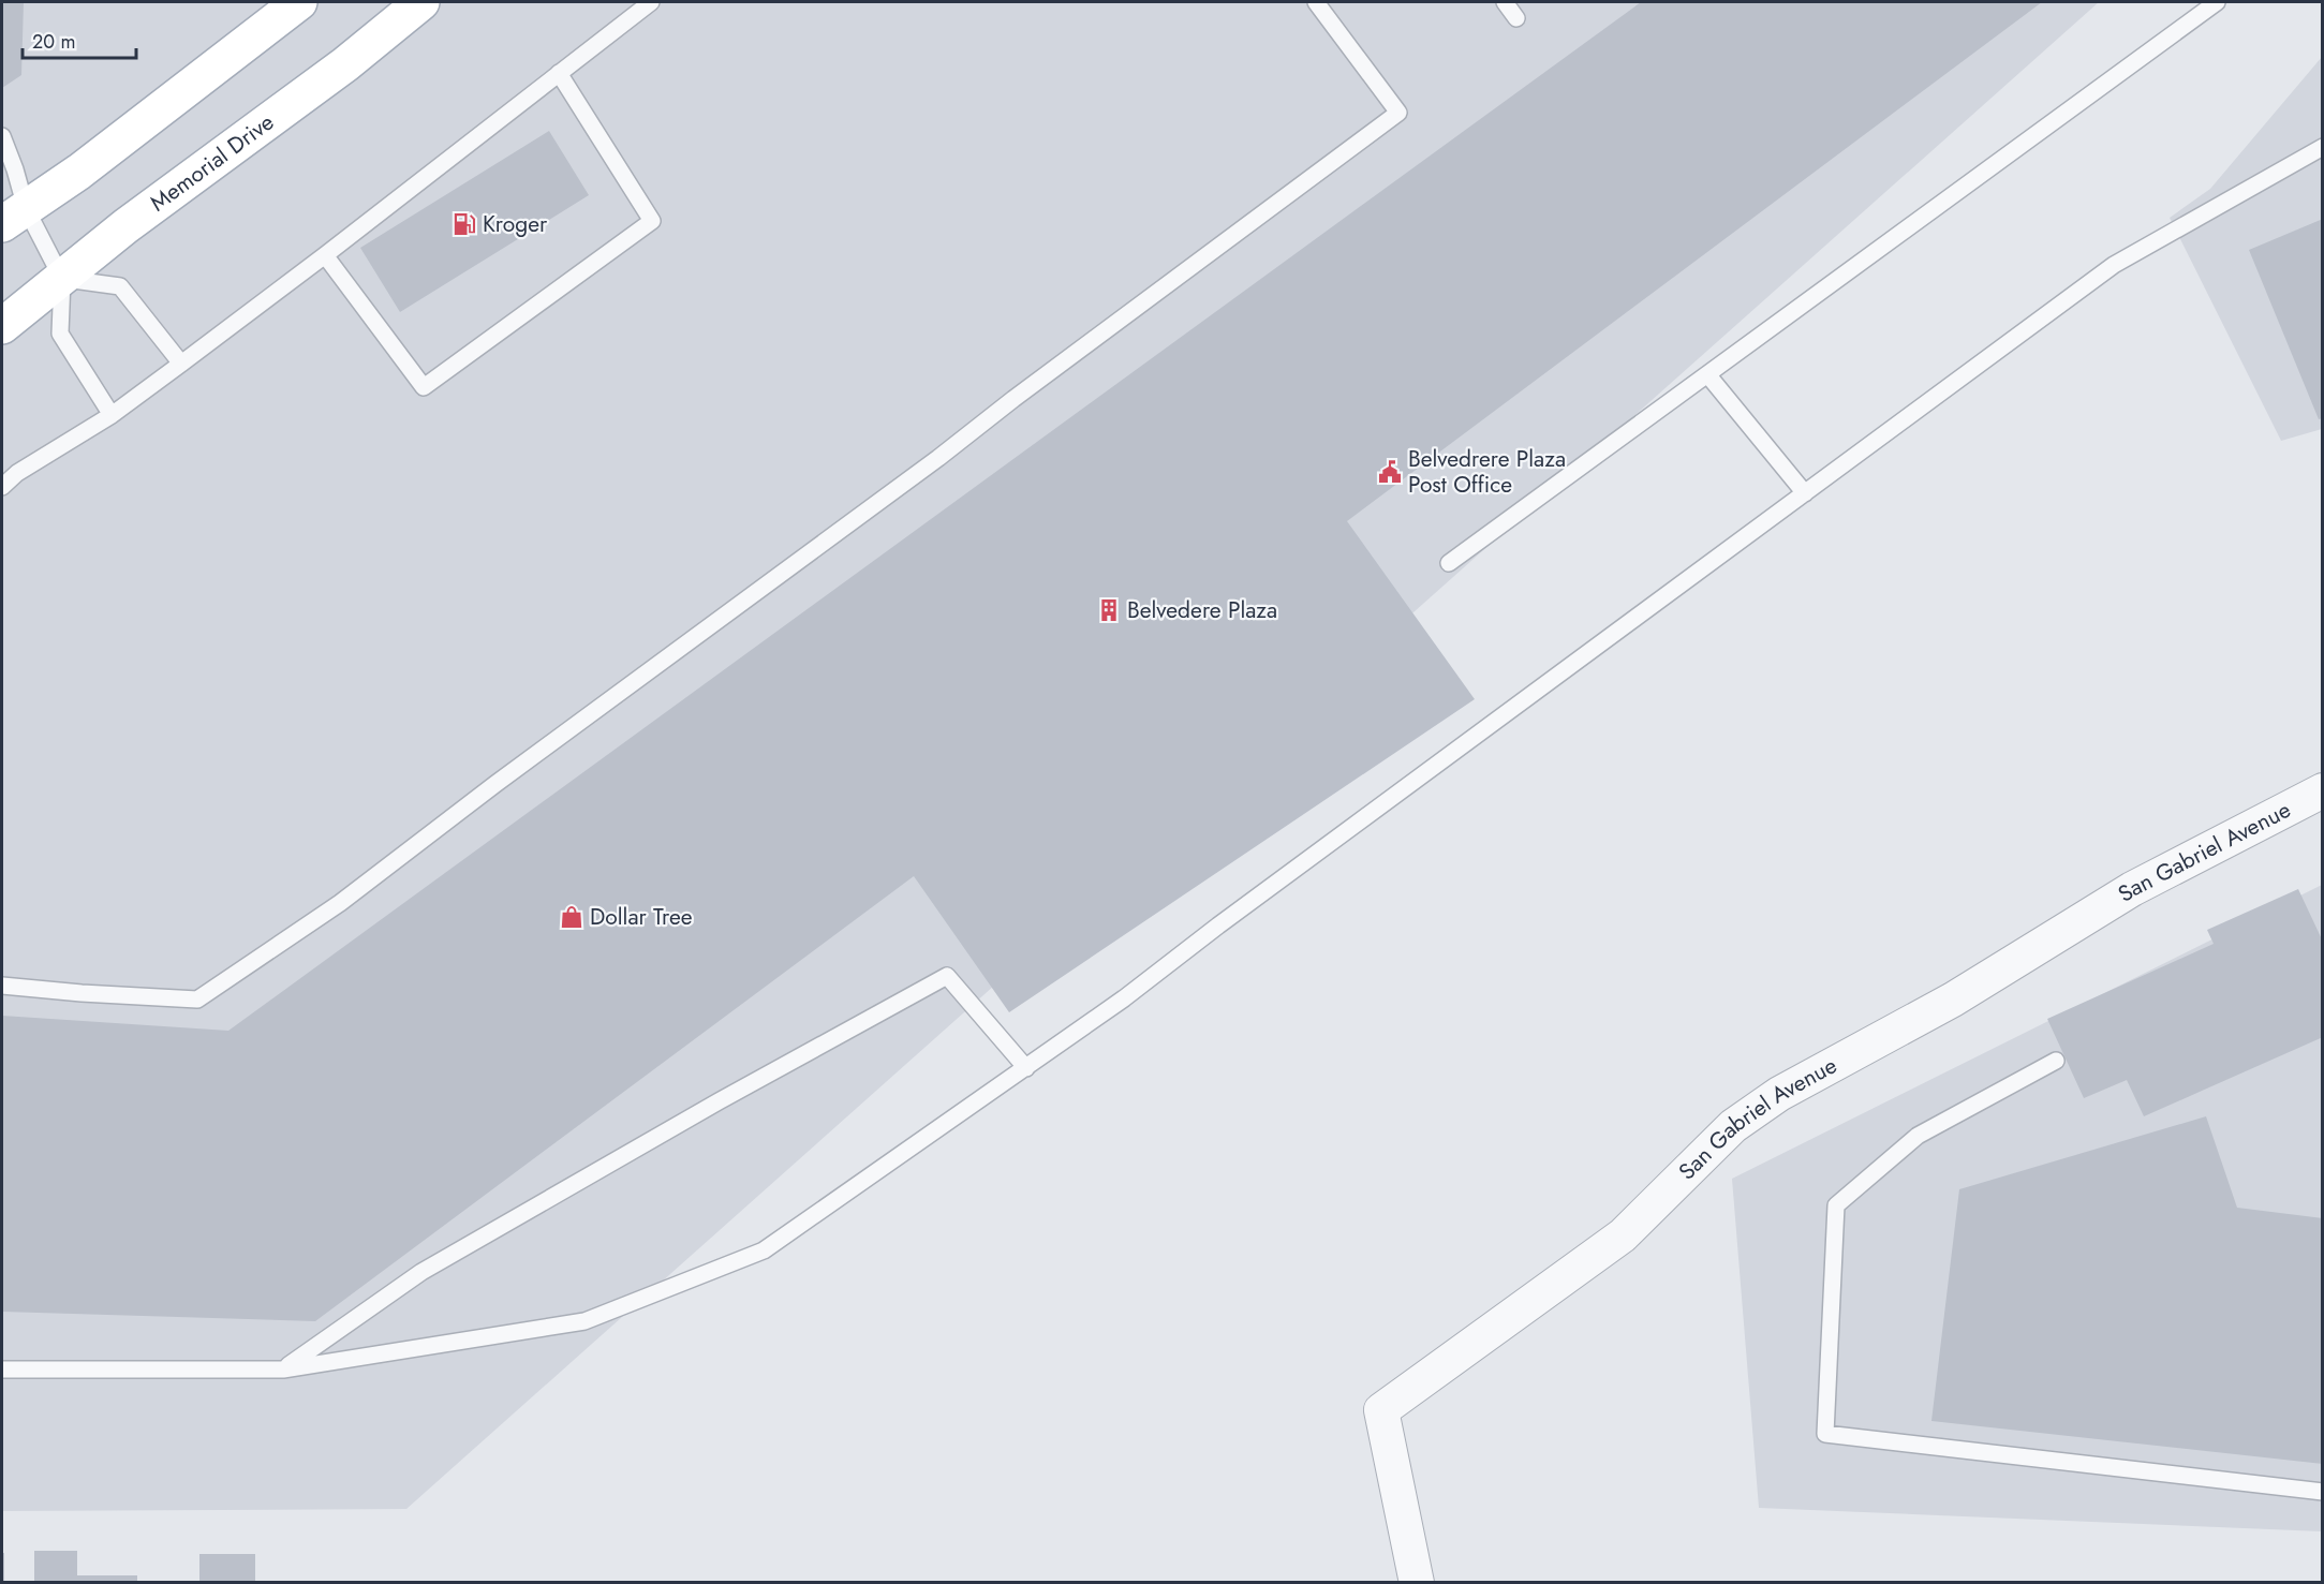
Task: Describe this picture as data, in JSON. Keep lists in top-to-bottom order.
{
  "streets": {
    "main road": ["Memorial Drive"],
    "street": ["San Gabriel Avenue"]
  },
  "places": {
    "fuel station": ["Kroger"],
    "public building": ["Belvedrere Plaza Post Office"],
    "building": ["Belvedere Plaza"],
    "shop": ["Dollar Tree"]
  },
  "scale_bar": "20 m"
}
